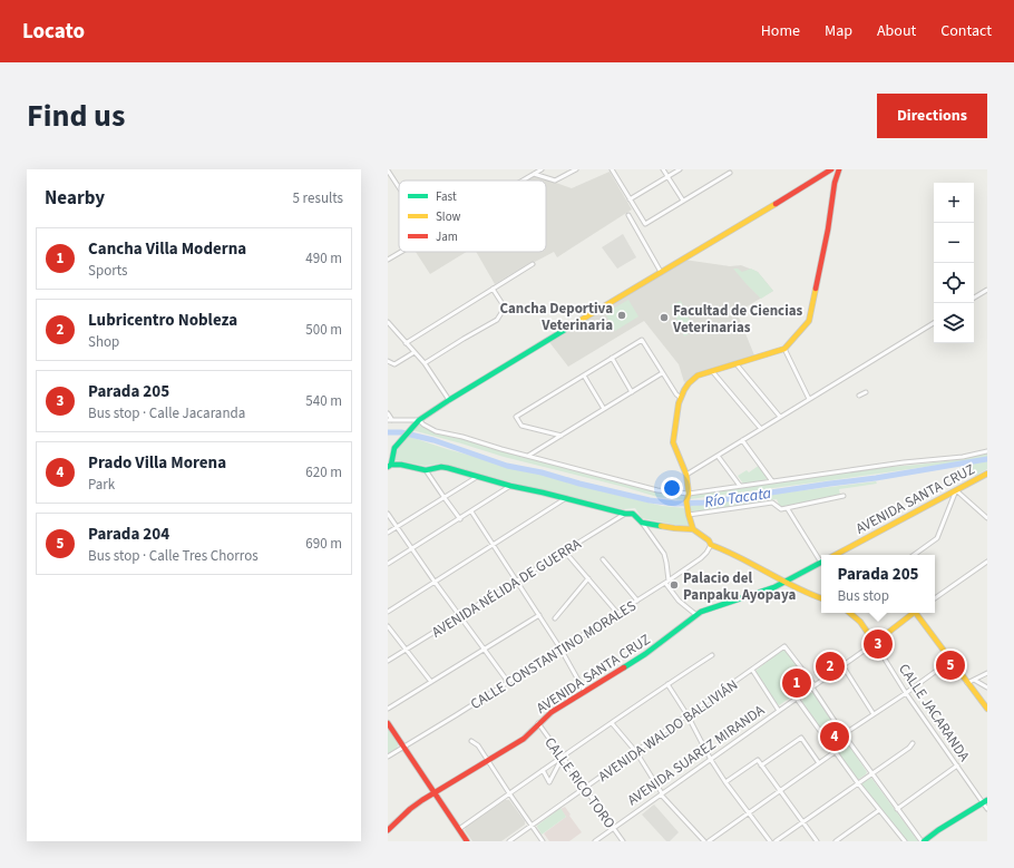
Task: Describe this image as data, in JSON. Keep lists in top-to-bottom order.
{
  "streets": {
    "main road": ["AVENIDA SANTA CRUZ", "CALLE JACARANDA", "AVENIDA SUAREZ MIRANDA"],
    "street": [
      "AVENIDA NÉLIDA DE GUERRA",
      "CALLE CONSTANTINO MORALES",
      "AVENIDA WALDO BALLIVIÁN",
      "CALLE RICO TORO"
    ]
  },
  "crossings": [
    ["AVENIDA SANTA CRUZ", "CALLE RICO TORO"],
    ["CALLE JACARANDA", "AVENIDA SUAREZ MIRANDA"],
    ["AVENIDA WALDO BALLIVIÁN", "AVENIDA SUAREZ MIRANDA"],
    ["AVENIDA WALDO BALLIVIÁN", "CALLE RICO TORO"],
    ["AVENIDA SUAREZ MIRANDA", "CALLE RICO TORO"]
  ],
  "water": ["Río Tacata"],
  "places": ["Cancha Deportiva Veterinaria", "Facultad de Ciencias Veterinarias", "Palacio del Panpaku Ayopaya"],
  "legend": ["Fast", "Slow", "Jam"],
  "page": {
    "header": "Locato",
    "nav": [
      "Home",
      "Map",
      "About",
      "Contact"
    ],
    "title": "Find us",
    "buttons": "Directions",
    "heading": ["Nearby", "5 results"],
    "map_buttons": ["+", "−"],
    "list": [
      {
        "mark": "1",
        "name": "Cancha Villa Moderna",
        "note": "Sports",
        "value": "490 m"
      },
      {
        "mark": "2",
        "name": "Lubricentro Nobleza",
        "note": "Shop",
        "value": "500 m"
      },
      {
        "mark": "3",
        "name": "Parada 205",
        "note": "Bus stop · Calle Jacaranda",
        "value": "540 m"
      },
      {
        "mark": "4",
        "name": "Prado Villa Morena",
        "note": "Park",
        "value": "620 m"
      },
      {
        "mark": "5",
        "name": "Parada 204",
        "note": "Bus stop · Calle Tres Chorros",
        "value": "690 m"
      }
    ],
    "popup": ["Parada 205", "Bus stop"],
    "pins": [
      "3",
      "5",
      "2",
      "1",
      "4"
    ]
  }
}
